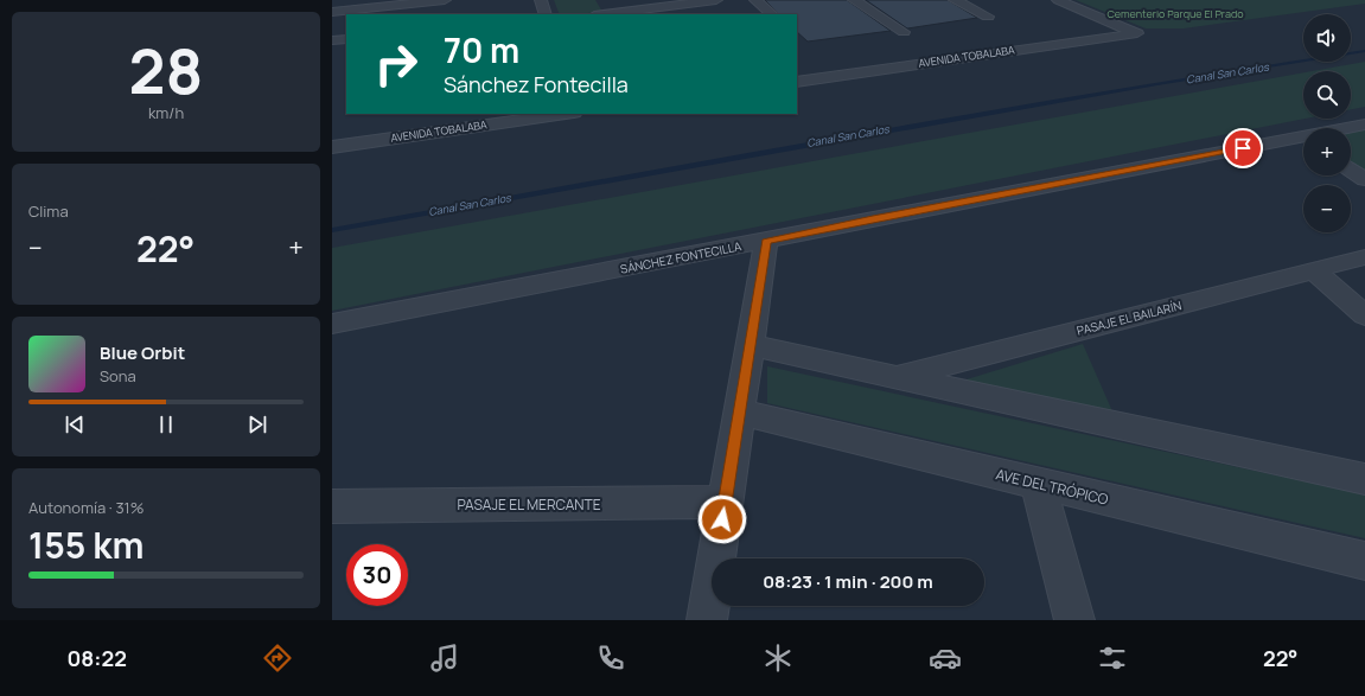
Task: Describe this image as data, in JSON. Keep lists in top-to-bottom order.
{
  "streets": {
    "street": [
      "AVENIDA TOBALABA",
      "SÁNCHEZ FONTECILLA",
      "PASAJE EL BAILARÍN",
      "AVE DEL TRÓPICO",
      "PASAJE EL MERCANTE"
    ]
  },
  "water": ["Canal San Carlos"],
  "parks": ["Cementerio Parque El Prado"],
  "page": {
    "tile": [
      ["28", "km/h"],
      "Clima",
      ["Autonomía · 31%", "155 km"]
    ],
    "map_buttons": ["+", "−"],
    "turn": ["70 m", "Sánchez Fontecilla"],
    "heat": ["−", "22°", "+"],
    "song": ["Blue Orbit", "Sona"],
    "limit": "30",
    "trip": "08:23 · 1 min · 200 m",
    "tabs": ["08:22", "22°"]
  }
}
